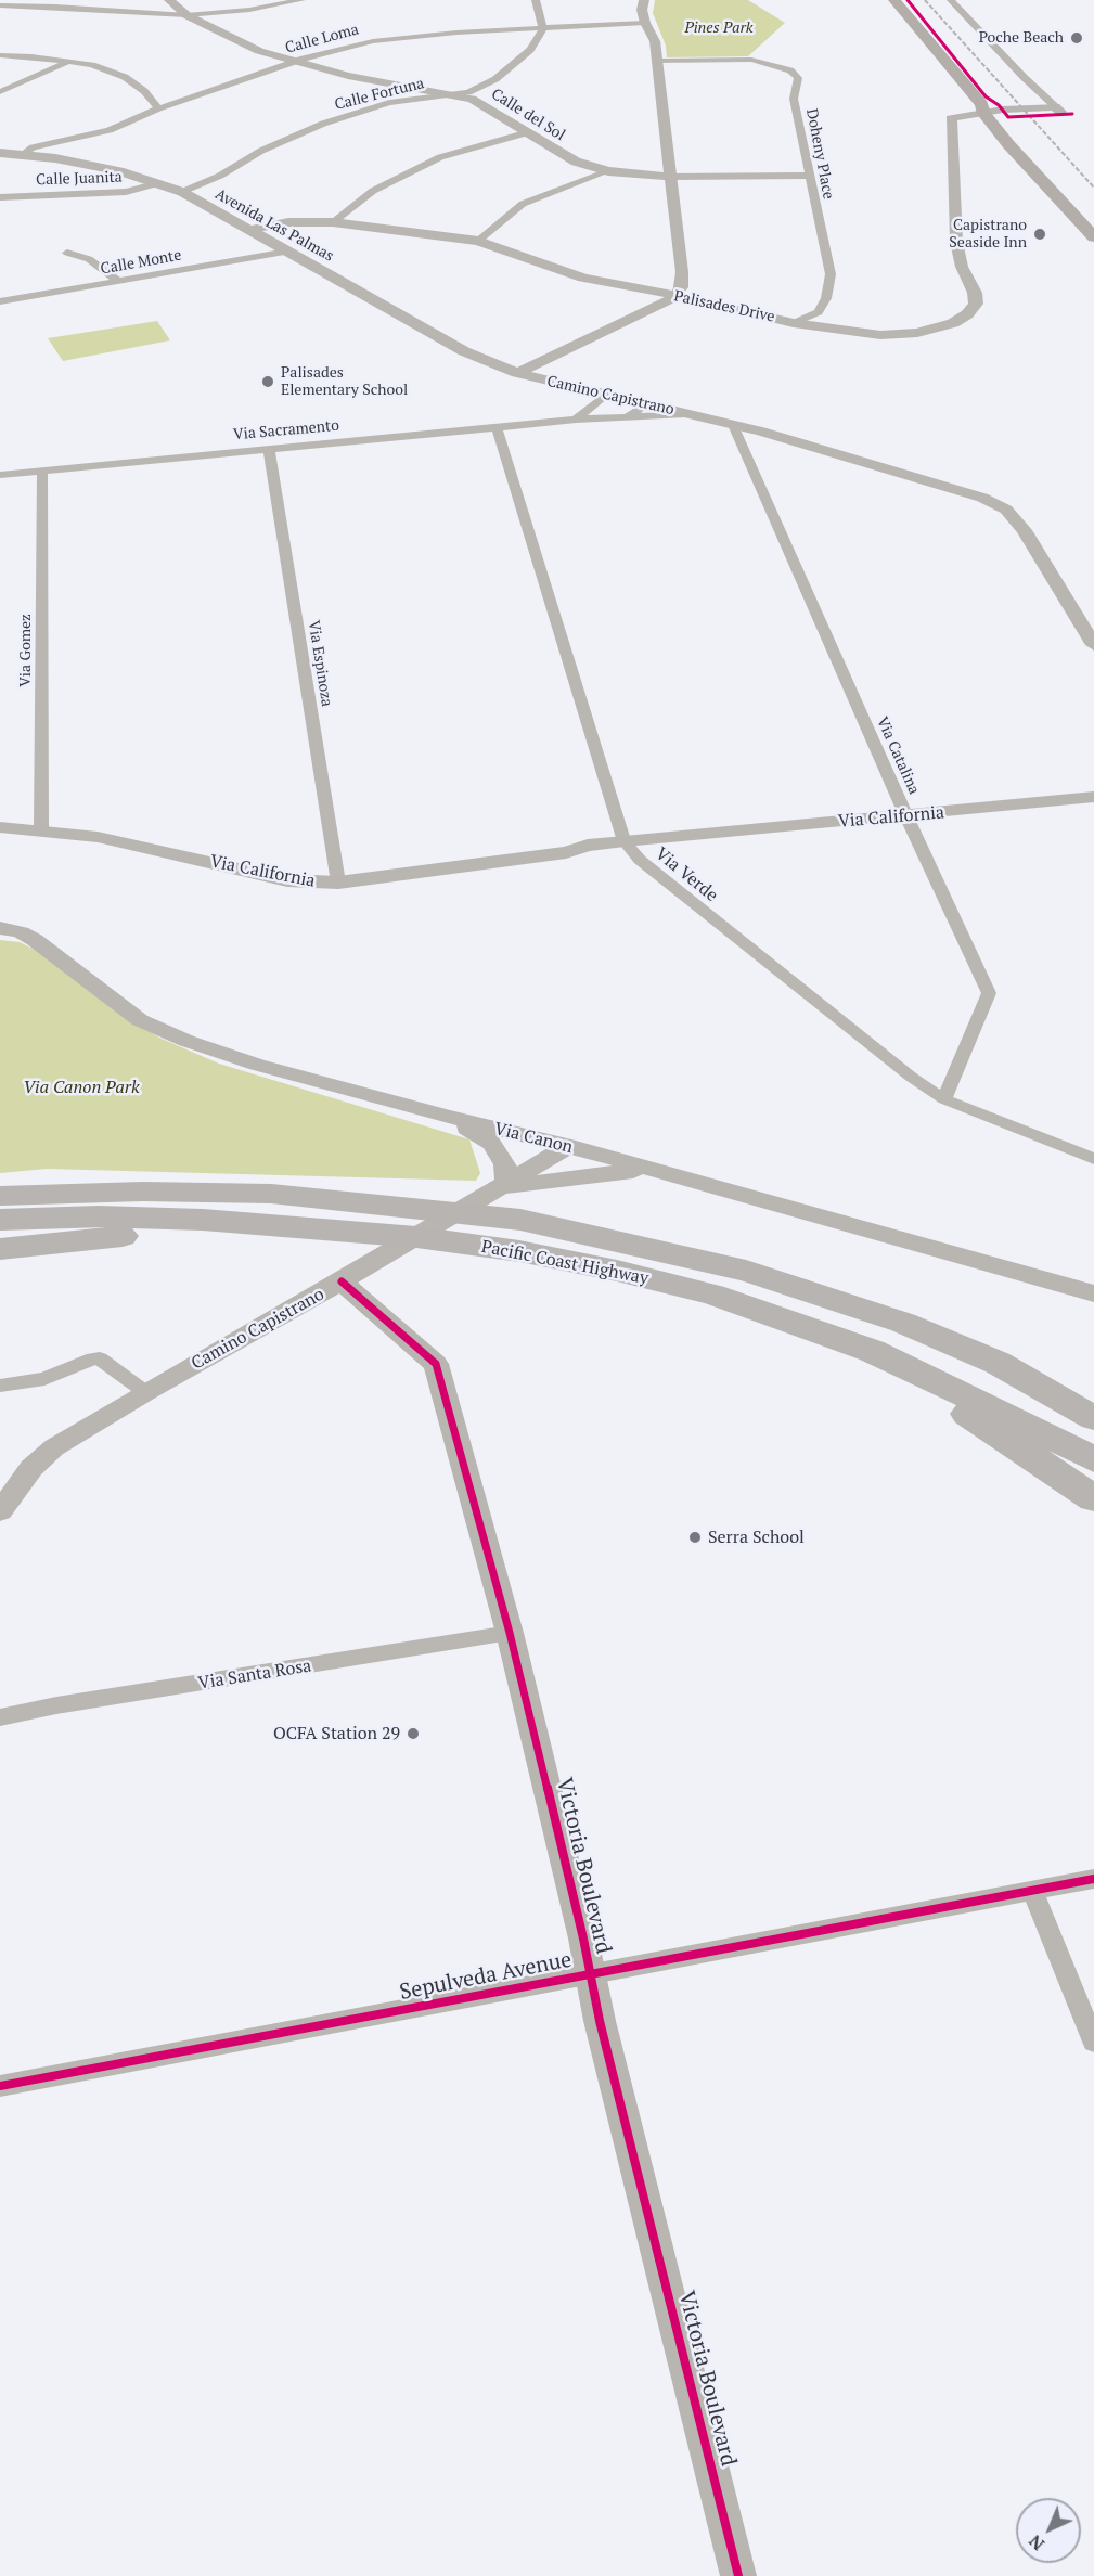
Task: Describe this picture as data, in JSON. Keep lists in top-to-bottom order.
{
  "streets": {
    "highway": ["Pacific Coast Highway"],
    "main road": [
      "Calle del Sol",
      "Avenida Las Palmas",
      "Palisades Drive",
      "Camino Capistrano",
      "Via California",
      "Via Canon",
      "Victoria Boulevard"
    ],
    "street": [
      "Calle Loma",
      "Calle Fortuna",
      "Doheny Place",
      "Calle Juanita",
      "Calle Monte",
      "Via Sacramento",
      "Via Gomez",
      "Via Espinoza",
      "Via Catalina",
      "Via Verde",
      "Via Santa Rosa",
      "Sepulveda Avenue"
    ]
  },
  "crossings": [
    ["Calle Loma", "Calle Fortuna"],
    ["Calle Loma", "Calle del Sol"],
    ["Calle Loma", "Avenida Las Palmas"],
    ["Calle Fortuna", "Calle del Sol"],
    ["Calle Fortuna", "Avenida Las Palmas"],
    ["Calle del Sol", "Doheny Place"],
    ["Doheny Place", "Palisades Drive"],
    ["Calle Juanita", "Avenida Las Palmas"],
    ["Avenida Las Palmas", "Calle Monte"],
    ["Avenida Las Palmas", "Palisades Drive"],
    ["Avenida Las Palmas", "Camino Capistrano"],
    ["Palisades Drive", "Camino Capistrano"],
    ["Camino Capistrano", "Via Sacramento"],
    ["Camino Capistrano", "Via Catalina"],
    ["Camino Capistrano", "Via Canon"],
    ["Camino Capistrano", "Victoria Boulevard"],
    ["Via Sacramento", "Via Gomez"],
    ["Via Sacramento", "Via Espinoza"],
    ["Via Gomez", "Via California"],
    ["Via Espinoza", "Via California"],
    ["Via Catalina", "Via California"],
    ["Via Catalina", "Via Verde"],
    ["Via California", "Via Verde"],
    ["Via Santa Rosa", "Victoria Boulevard"],
    ["Victoria Boulevard", "Sepulveda Avenue"]
  ],
  "parks": ["Pines Park", "Via Canon Park"],
  "places": [
    "Poche Beach",
    "Capistrano Seaside Inn",
    "Palisades Elementary School",
    "Serra School",
    "OCFA Station 29"
  ],
  "north": "bottom left"
}
